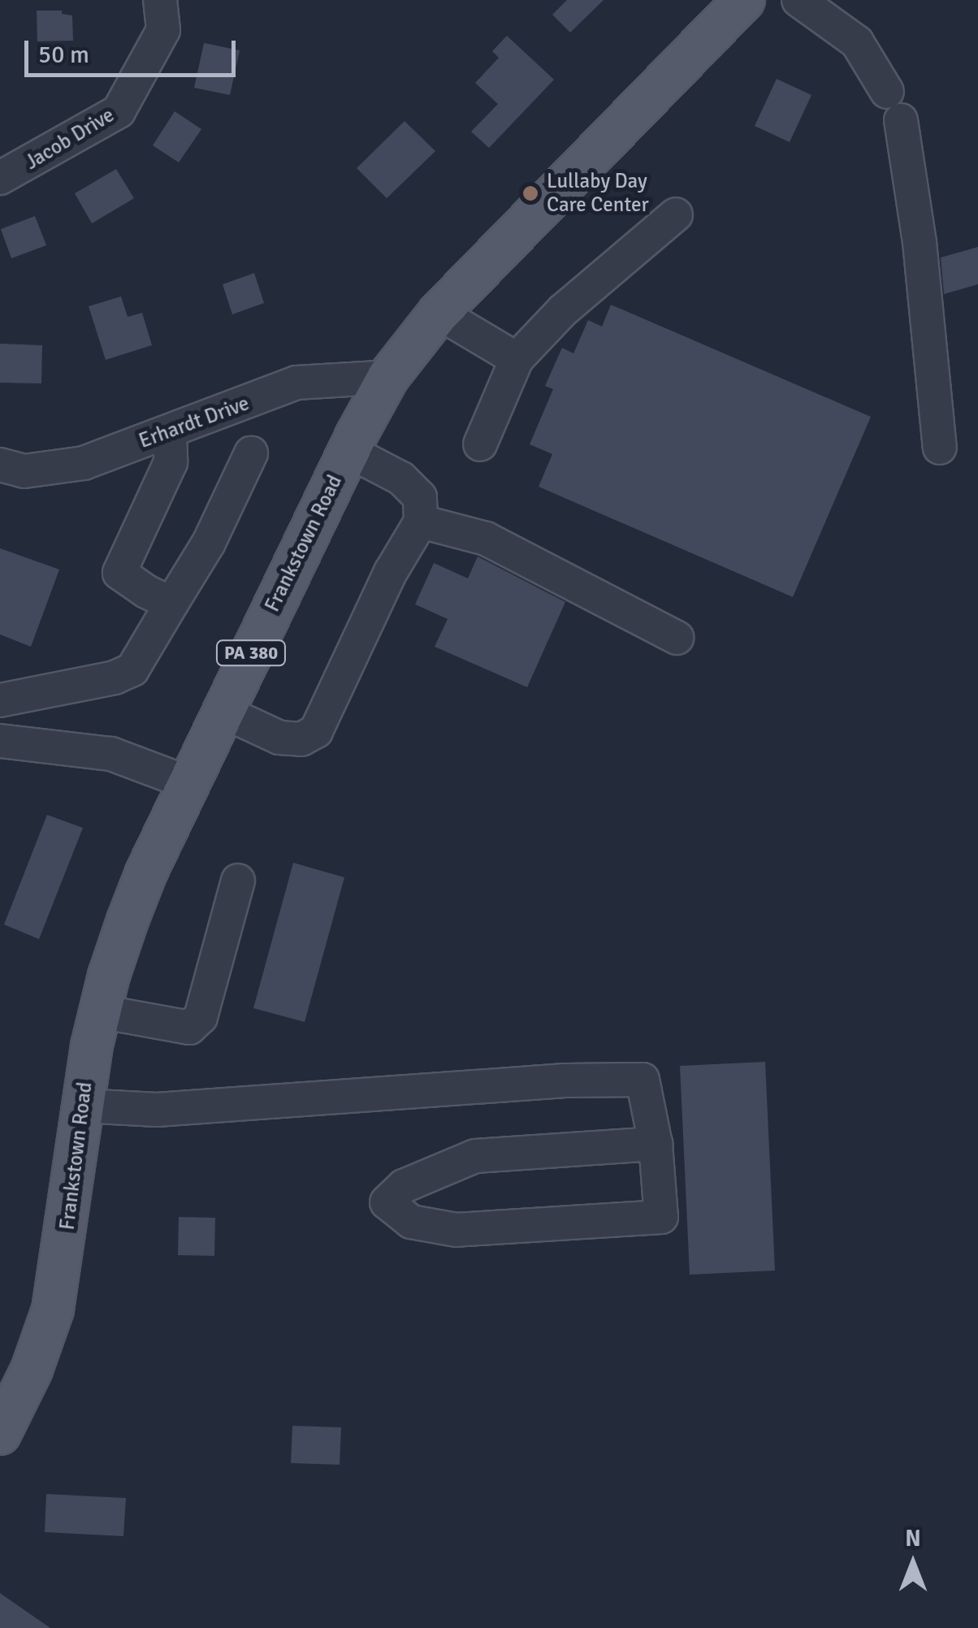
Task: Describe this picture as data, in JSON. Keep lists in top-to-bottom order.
{
  "streets": {
    "main road": ["Frankstown Road", "PA 380"],
    "street": ["Jacob Drive", "Erhardt Drive"]
  },
  "crossings": [
    ["Erhardt Drive", "Frankstown Road"]
  ],
  "places": ["Lullaby Day Care Center"],
  "scale_bar": "50 m",
  "north": "top"
}
